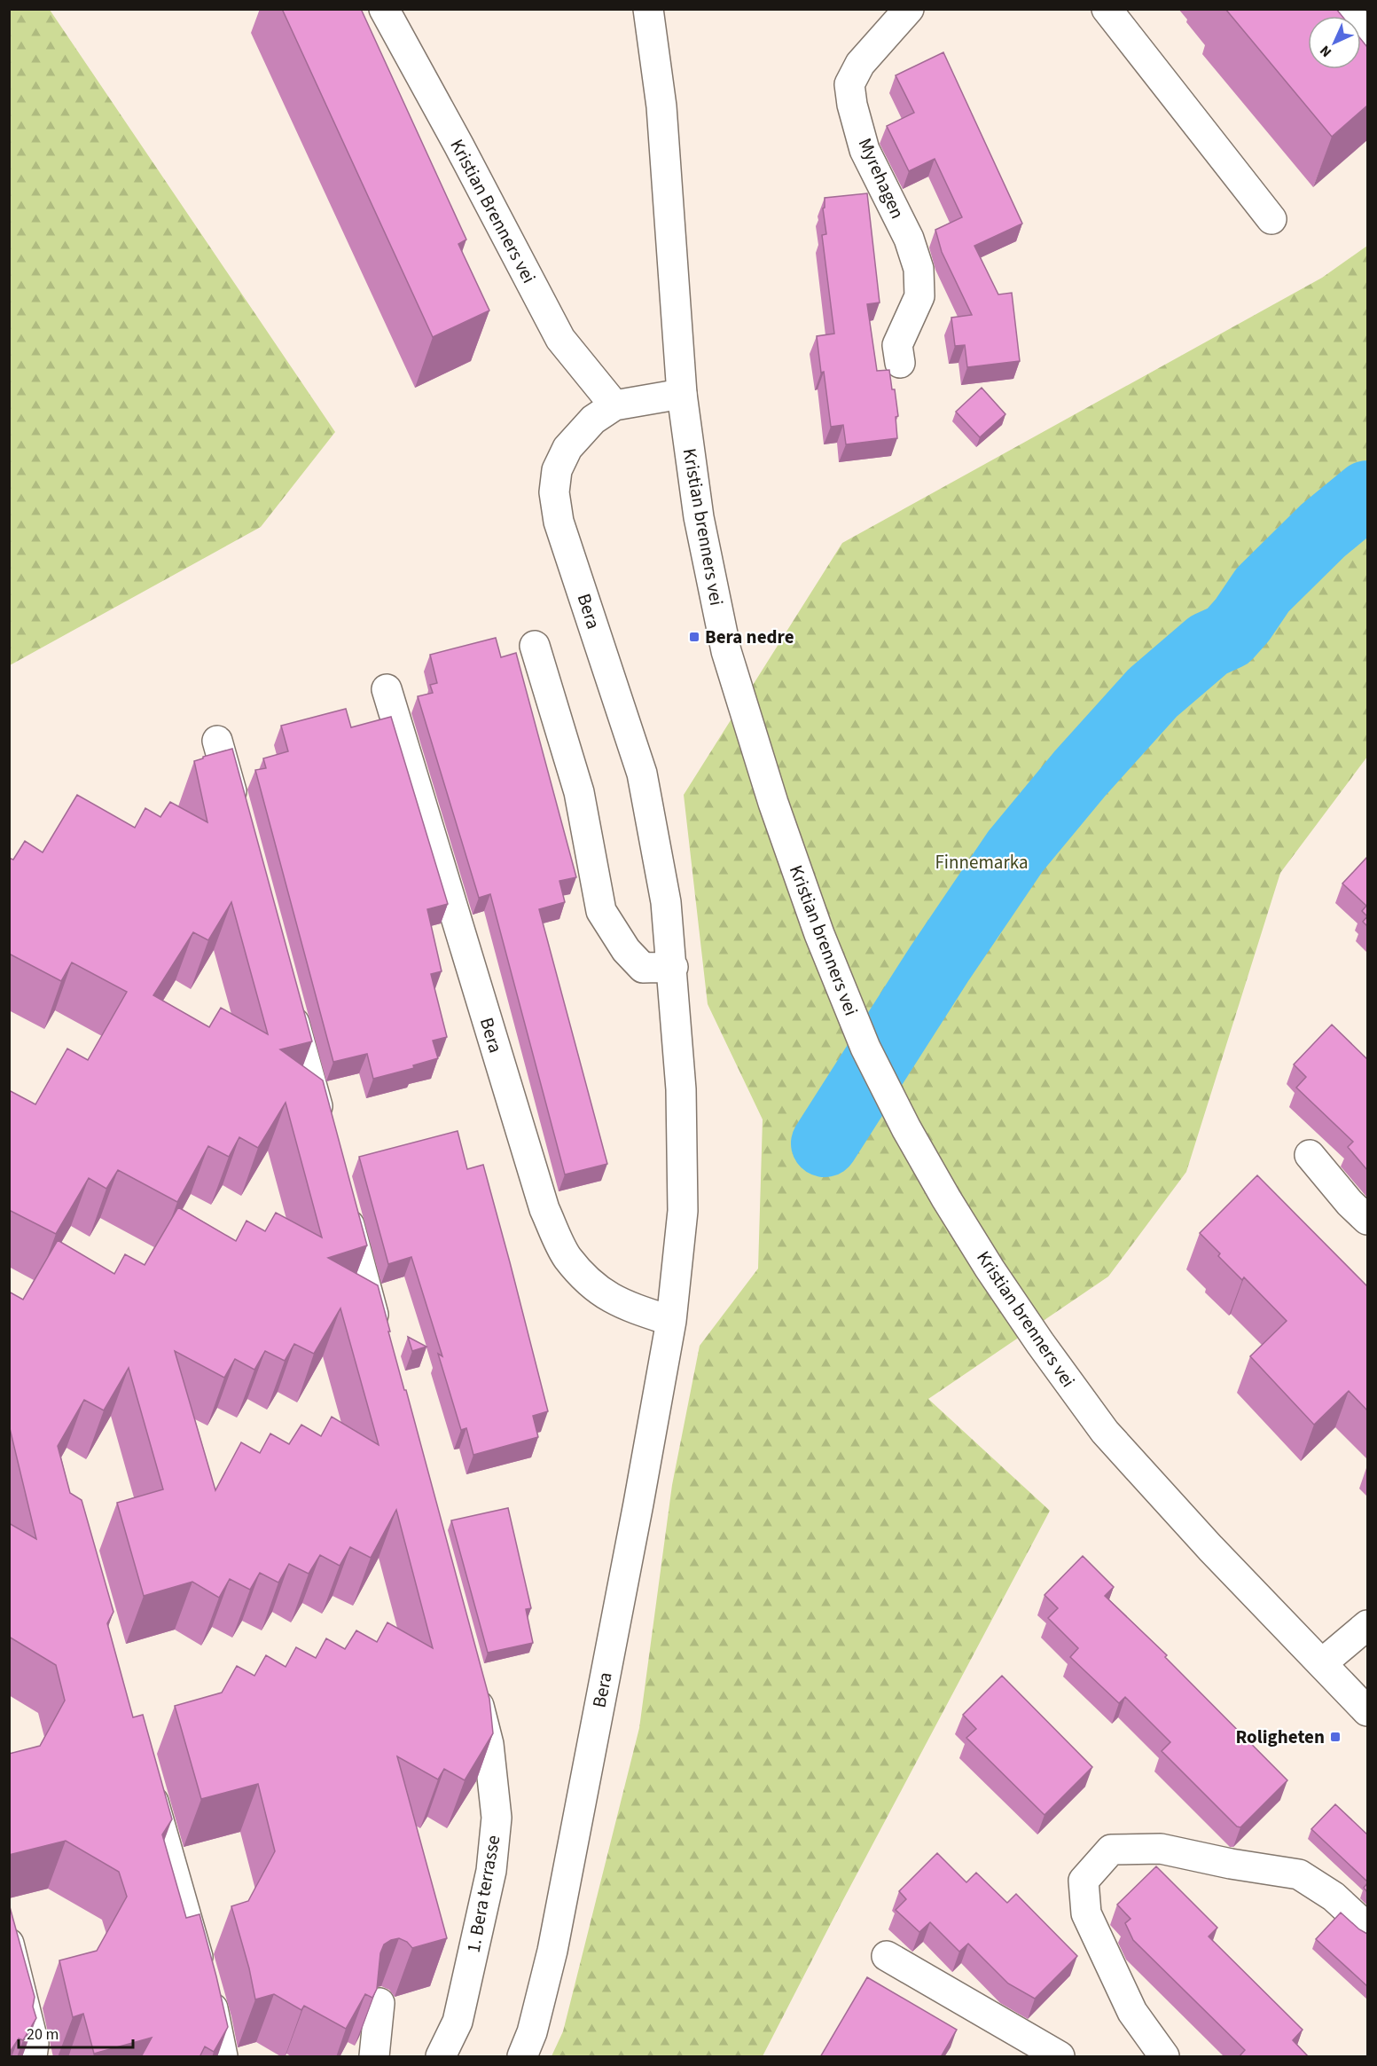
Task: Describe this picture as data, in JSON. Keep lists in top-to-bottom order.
{
  "streets": {
    "street": [
      "Myrehagen",
      "Kristian Brenners vei",
      "Kristian brenners vei",
      "Bera",
      "1. Bera terrasse"
    ]
  },
  "crossings": [
    ["Kristian Brenners vei", "Bera"],
    ["Kristian brenners vei", "Bera"]
  ],
  "parks": ["Finnemarka"],
  "places": {
    "transit": ["Bera nedre", "Roligheten"]
  },
  "scale_bar": "20 m",
  "north": "bottom left"
}
